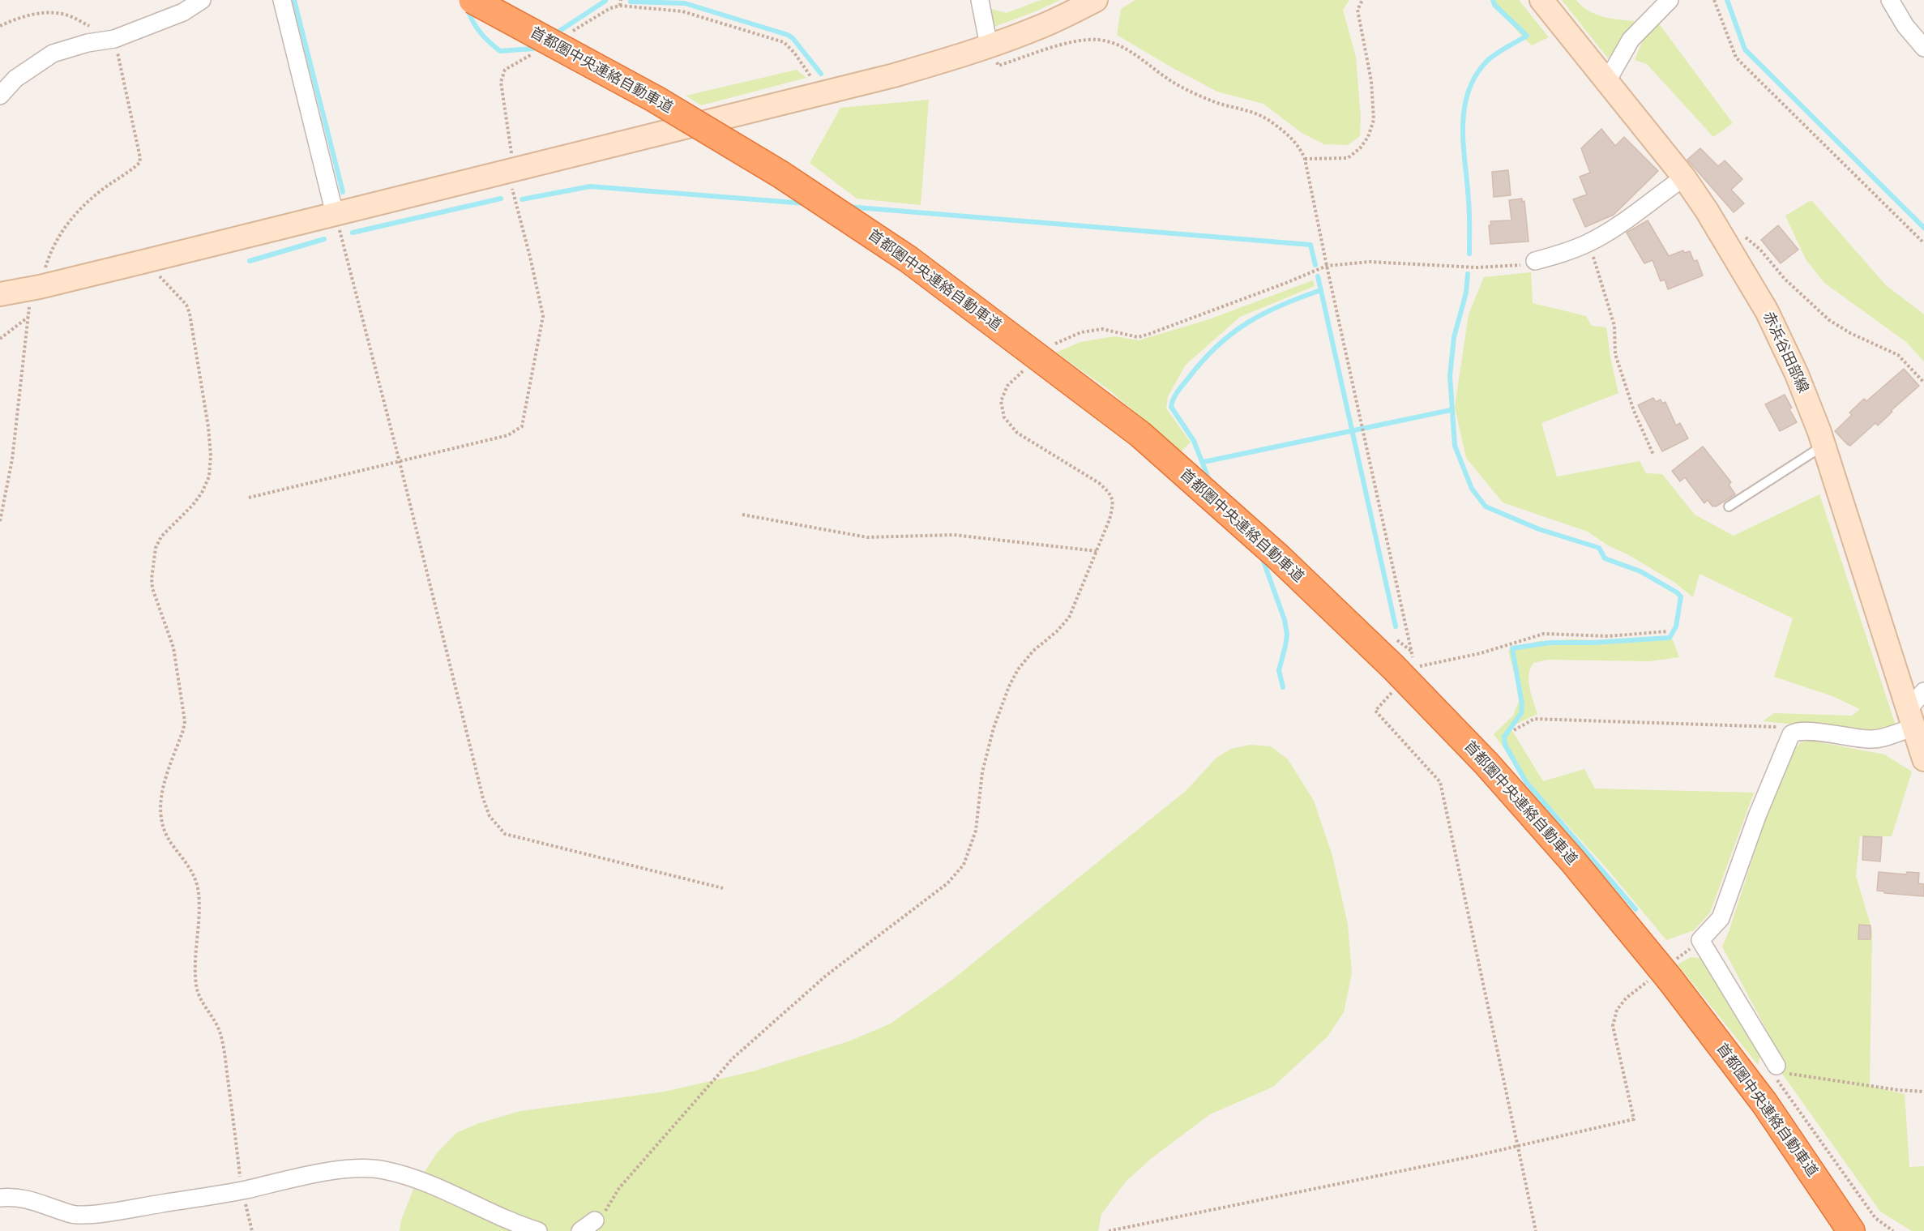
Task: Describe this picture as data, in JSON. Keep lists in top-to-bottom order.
{
  "streets": {
    "highway": ["首都圏中央連絡自動車道"],
    "street": ["赤浜谷田部線"]
  }
}
